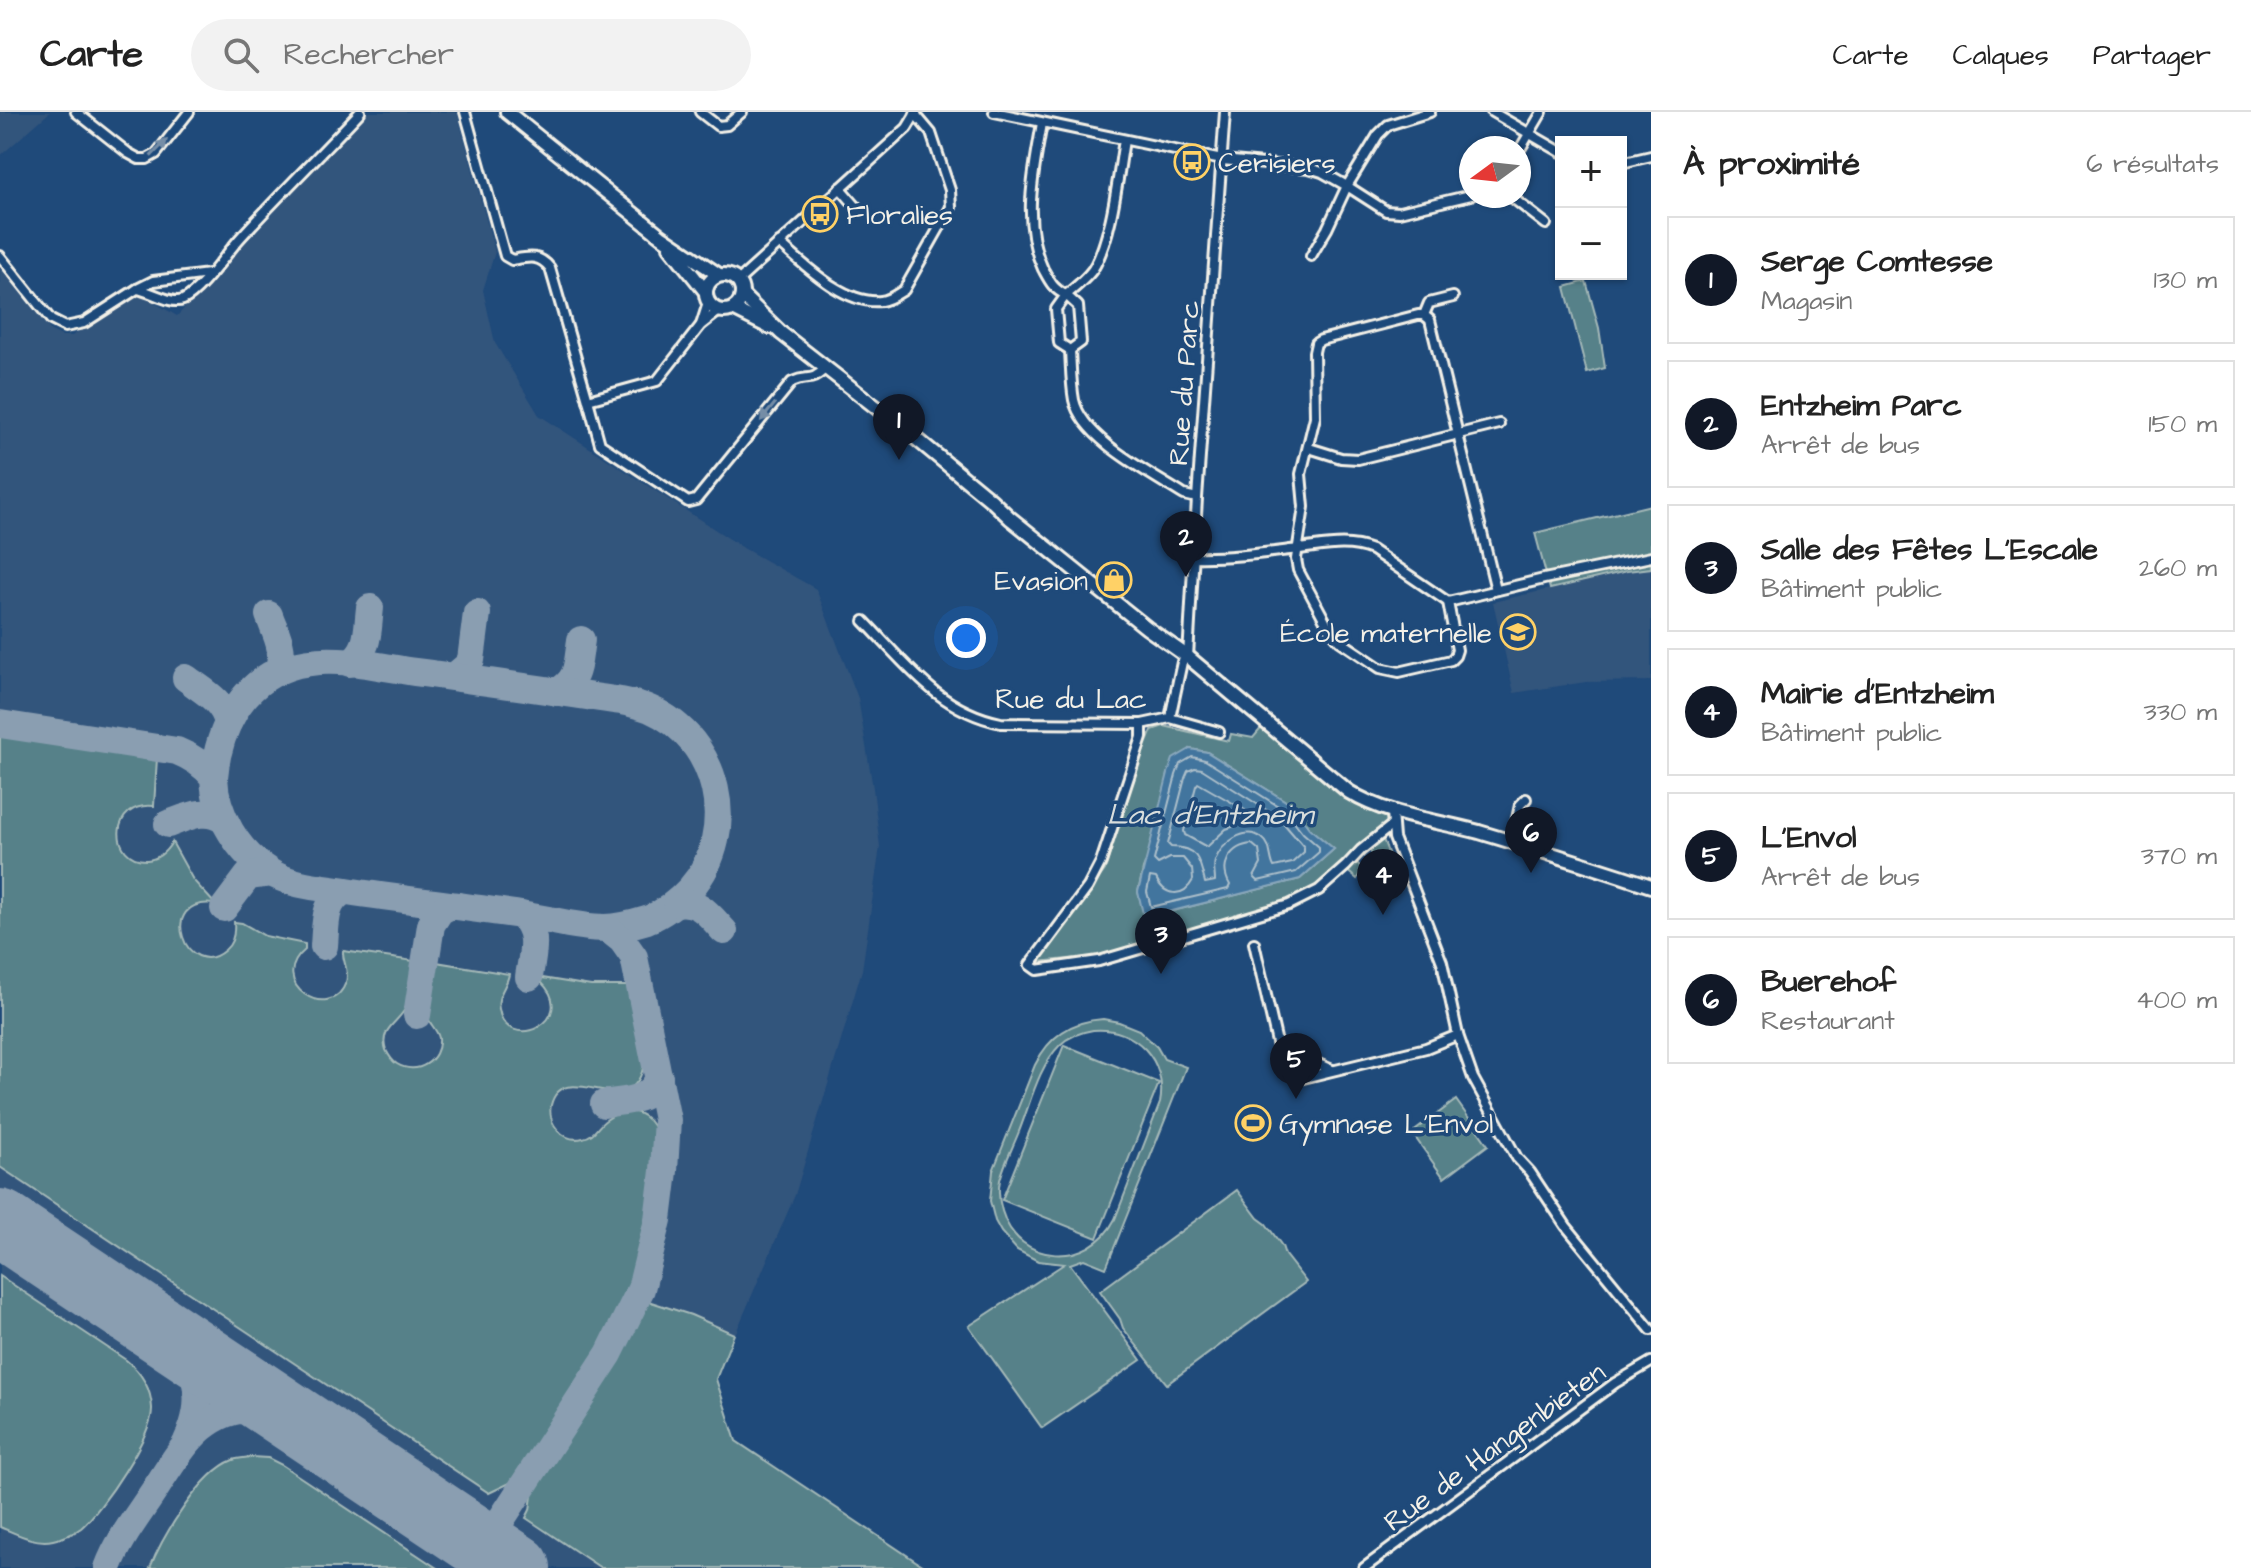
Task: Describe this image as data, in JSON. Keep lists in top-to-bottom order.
{
  "streets": {
    "street": ["Rue du Parc", "Rue du Lac", "Rue de Hangenbieten"]
  },
  "crossings": [
    ["Rue du Parc", "Rue du Lac"]
  ],
  "water": ["Lac d'Entzheim"],
  "places": {
    "bus stop": ["Cerisiers", "Floralies"],
    "shop": ["Evasion"],
    "school or university": ["École maternelle"],
    "sports": ["Gymnase L'Envol"]
  },
  "north": "left",
  "page": {
    "header": "Carte",
    "search": "Rechercher",
    "nav": ["Carte", "Calques", "Partager"],
    "heading": ["À proximité", "6 résultats"],
    "map_buttons": ["+", "−"],
    "list": [
      {
        "mark": "1",
        "name": "Serge Comtesse",
        "note": "Magasin",
        "value": "130 m"
      },
      {
        "mark": "2",
        "name": "Entzheim Parc",
        "note": "Arrêt de bus",
        "value": "150 m"
      },
      {
        "mark": "3",
        "name": "Salle des Fêtes L’Escale",
        "note": "Bâtiment public",
        "value": "260 m"
      },
      {
        "mark": "4",
        "name": "Mairie d'Entzheim",
        "note": "Bâtiment public",
        "value": "330 m"
      },
      {
        "mark": "5",
        "name": "L'Envol",
        "note": "Arrêt de bus",
        "value": "370 m"
      },
      {
        "mark": "6",
        "name": "Buerehof",
        "note": "Restaurant",
        "value": "400 m"
      }
    ],
    "pins": [
      "1",
      "2",
      "6",
      "4",
      "3",
      "5"
    ]
  }
}
